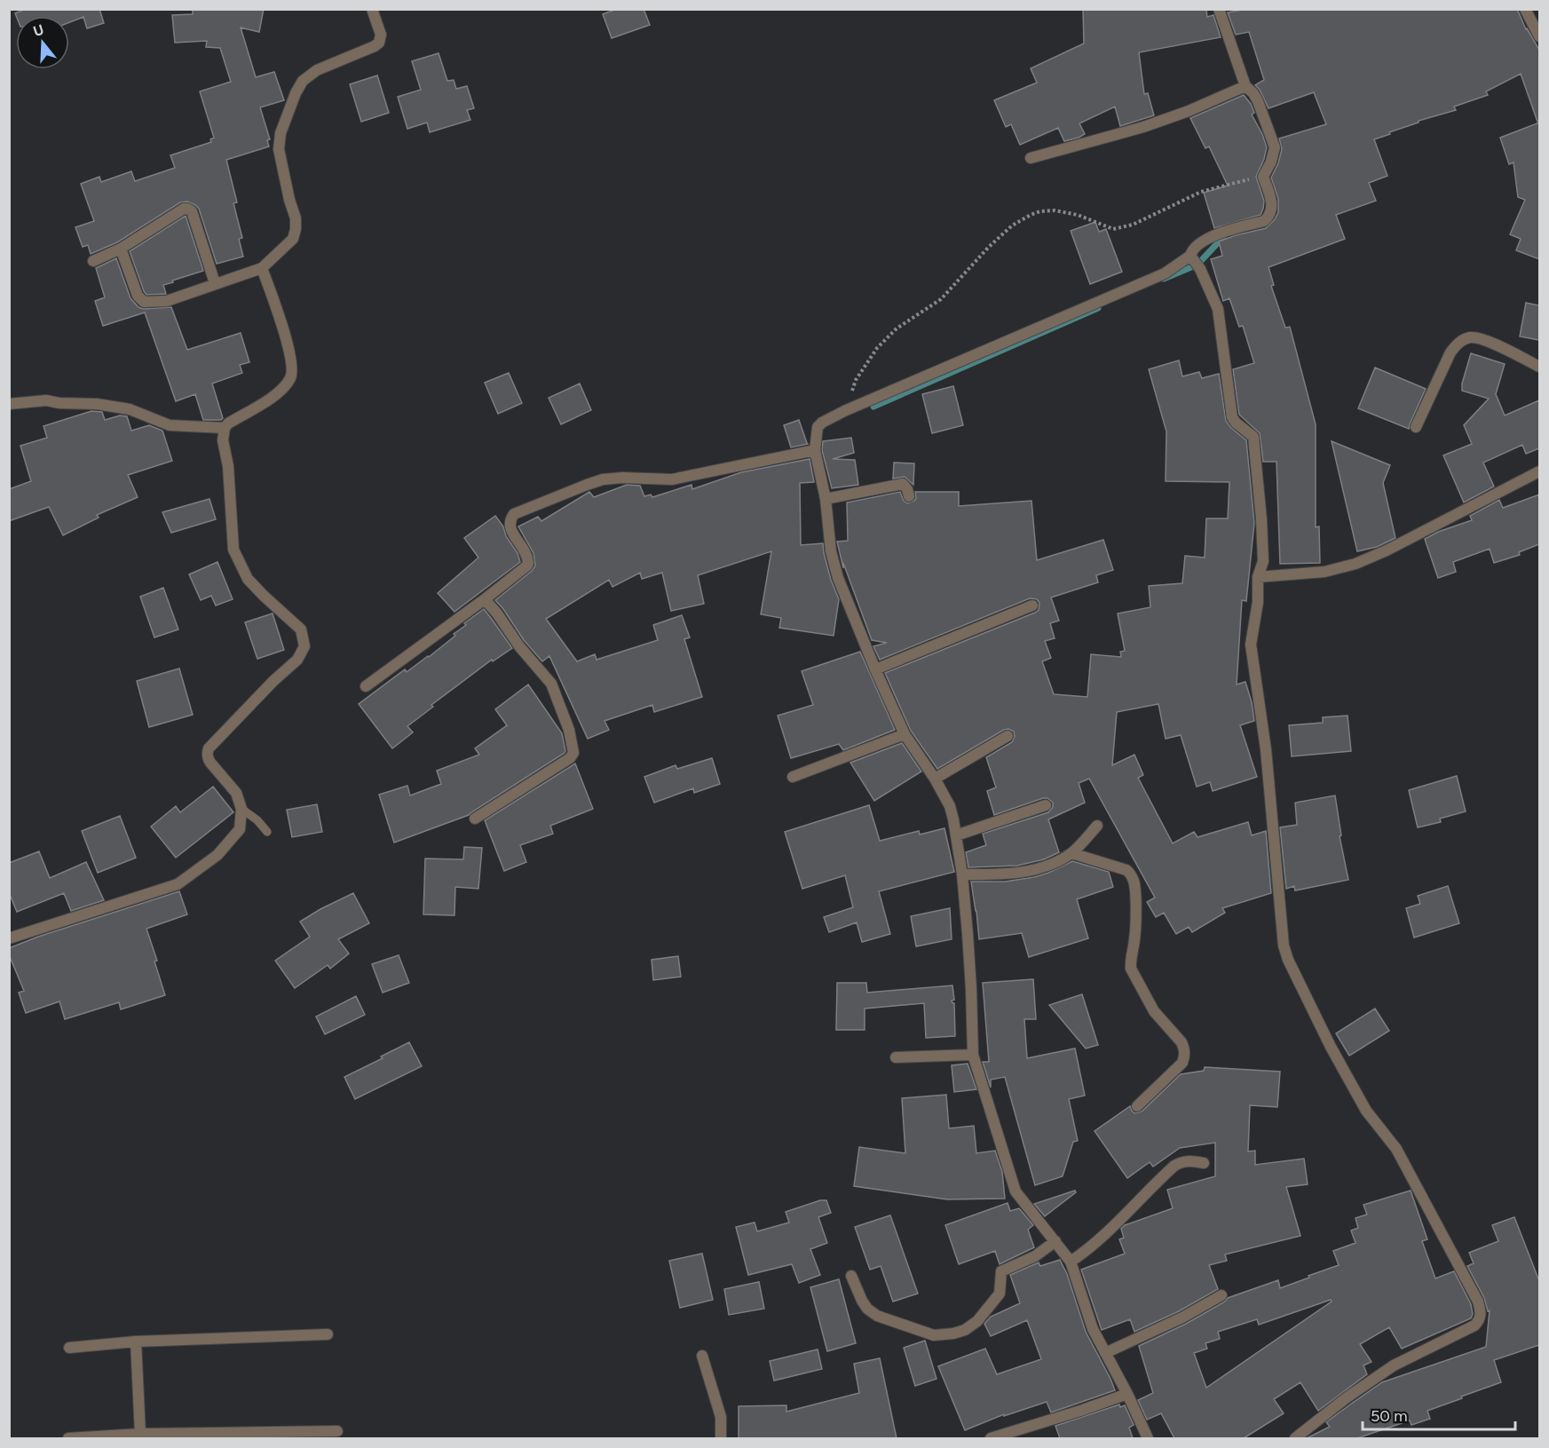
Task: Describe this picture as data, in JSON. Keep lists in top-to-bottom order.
{
  "scale_bar": "50 m",
  "north": "top"
}
